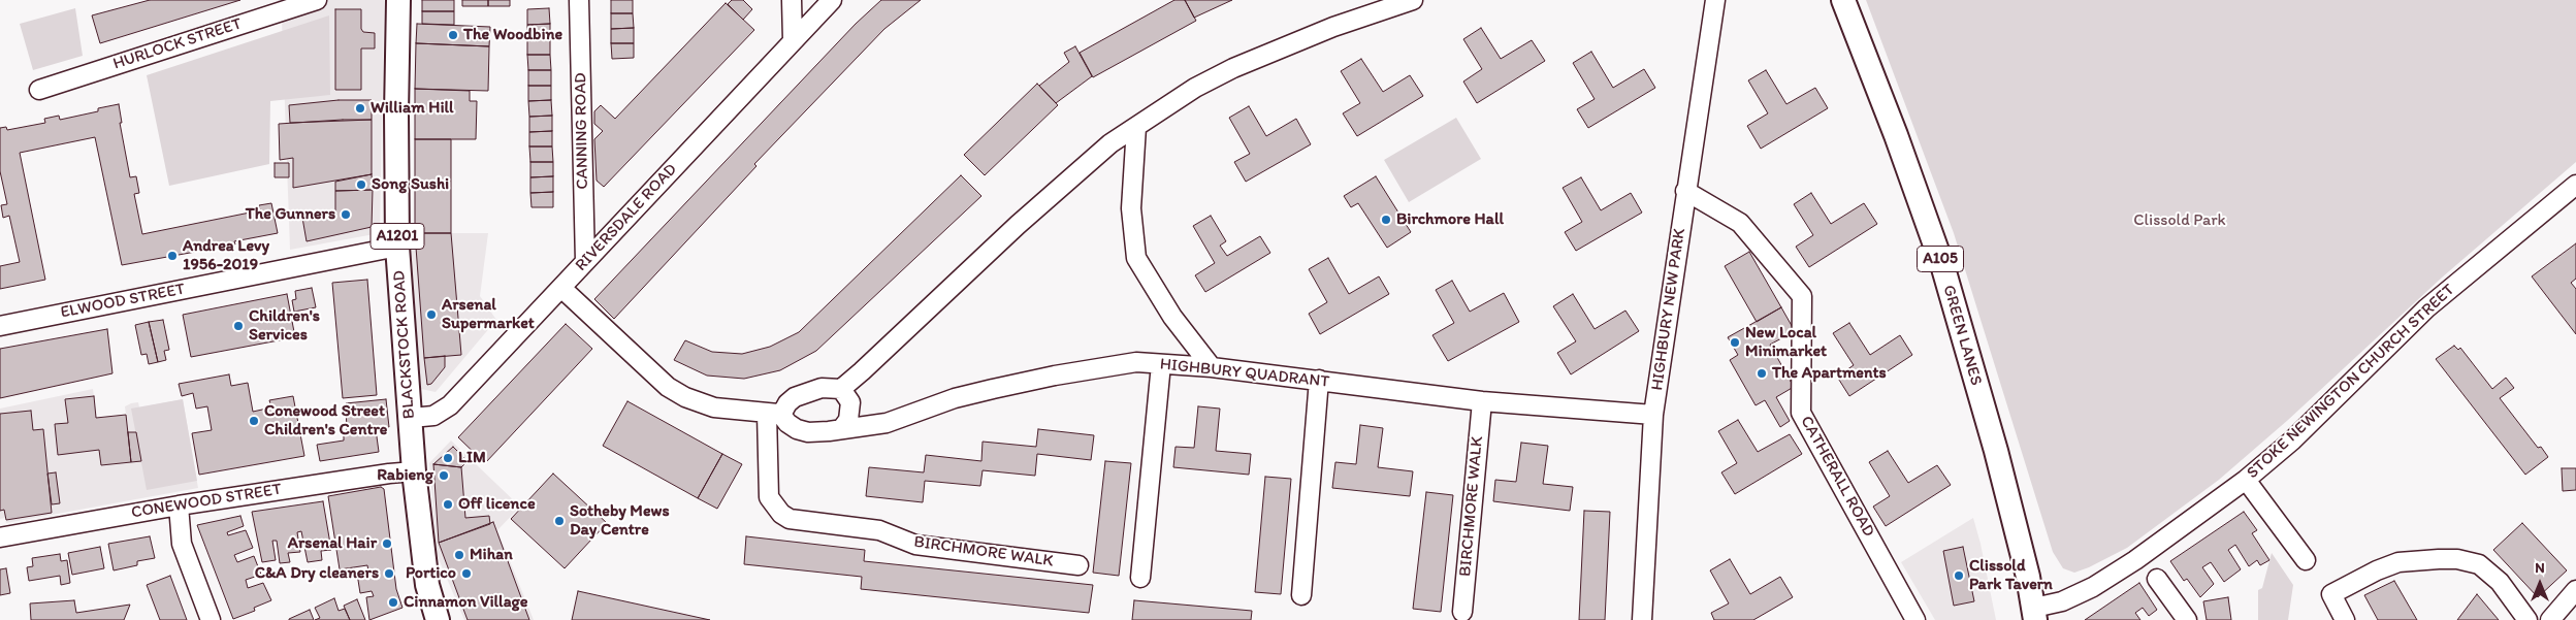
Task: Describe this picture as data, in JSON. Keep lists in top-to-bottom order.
{
  "streets": {
    "main road": [
      "A1201",
      "A105",
      "GREEN LANES",
      "BLACKSTOCK ROAD"
    ],
    "street": [
      "HURLOCK STREET",
      "CANNING ROAD",
      "RIVERSDALE ROAD",
      "ELWOOD STREET",
      "HIGHBURY NEW PARK",
      "HIGHBURY QUADRANT",
      "STOKE NEWINGTON CHURCH STREET",
      "CATHERALL ROAD",
      "CONEWOOD STREET",
      "BIRCHMORE WALK"
    ]
  },
  "crossings": [
    ["CANNING ROAD", "RIVERSDALE ROAD"],
    ["RIVERSDALE ROAD", "BLACKSTOCK ROAD"],
    ["RIVERSDALE ROAD", "HIGHBURY QUADRANT"],
    ["A1201", "BLACKSTOCK ROAD"],
    ["A1201", "CONEWOOD STREET"],
    ["ELWOOD STREET", "BLACKSTOCK ROAD"],
    ["HIGHBURY NEW PARK", "HIGHBURY QUADRANT"],
    ["HIGHBURY NEW PARK", "CATHERALL ROAD"],
    ["GREEN LANES", "STOKE NEWINGTON CHURCH STREET"],
    ["BLACKSTOCK ROAD", "CONEWOOD STREET"],
    ["HIGHBURY QUADRANT", "BIRCHMORE WALK"]
  ],
  "parks": ["Clissold Park"],
  "places": [
    "The Woodbine",
    "William Hill",
    "Song Sushi",
    "The Gunners",
    "Birchmore Hall",
    "Andrea Levy 1956-2019",
    "Arsenal Supermarket",
    "Children's Services",
    "New Local Minimarket",
    "The Apartments",
    "Conewood Street Children's Centre",
    "LIM",
    "Rabieng",
    "Off licence",
    "Sotheby Mews Day Centre",
    "Arsenal Hair",
    "Mihan",
    "C&A Dry cleaners",
    "Portico",
    "Clissold Park Tavern",
    "Cinnamon Village"
  ],
  "north": "top"
}
